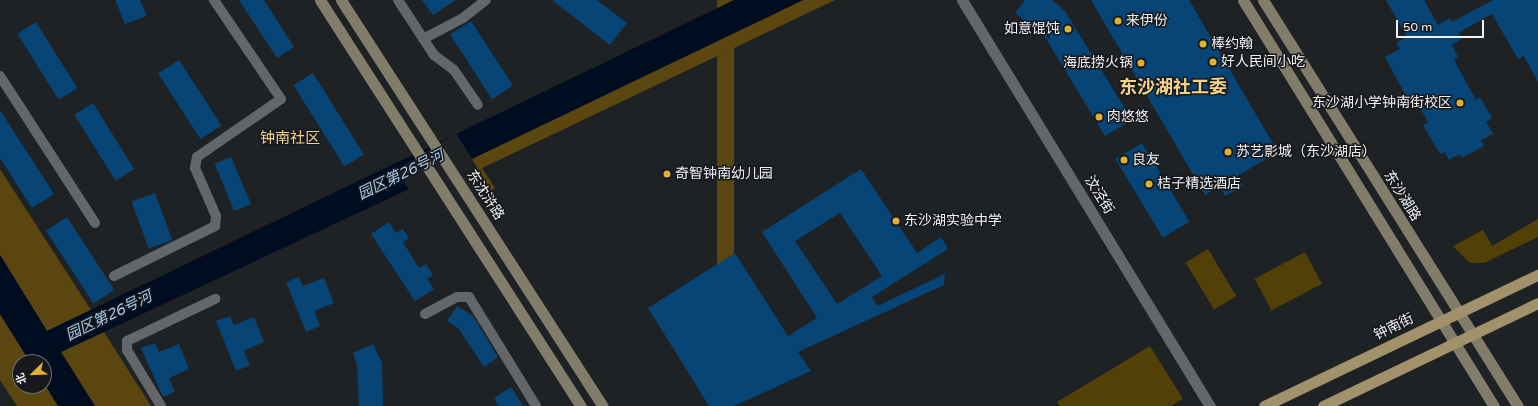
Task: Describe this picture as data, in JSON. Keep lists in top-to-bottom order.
{
  "streets": {
    "main road": ["东沈浒路", "东沙湖路", "钟南街"],
    "street": ["汶泾街"]
  },
  "crossings": [
    ["东沙湖路", "钟南街"]
  ],
  "districts": ["东沙湖社工委", "钟南社区"],
  "water": ["园区第26号河"],
  "places": [
    "来伊份",
    "如意馄饨",
    "棒约翰",
    "好人民间小吃",
    "海底捞火锅",
    "东沙湖小学钟南街校区",
    "肉悠悠",
    "苏艺影城（东沙湖店）",
    "良友",
    "奇智钟南幼儿园",
    "桔子精选酒店",
    "东沙湖实验中学"
  ],
  "scale_bar": "50 m",
  "north": "bottom left"
}
